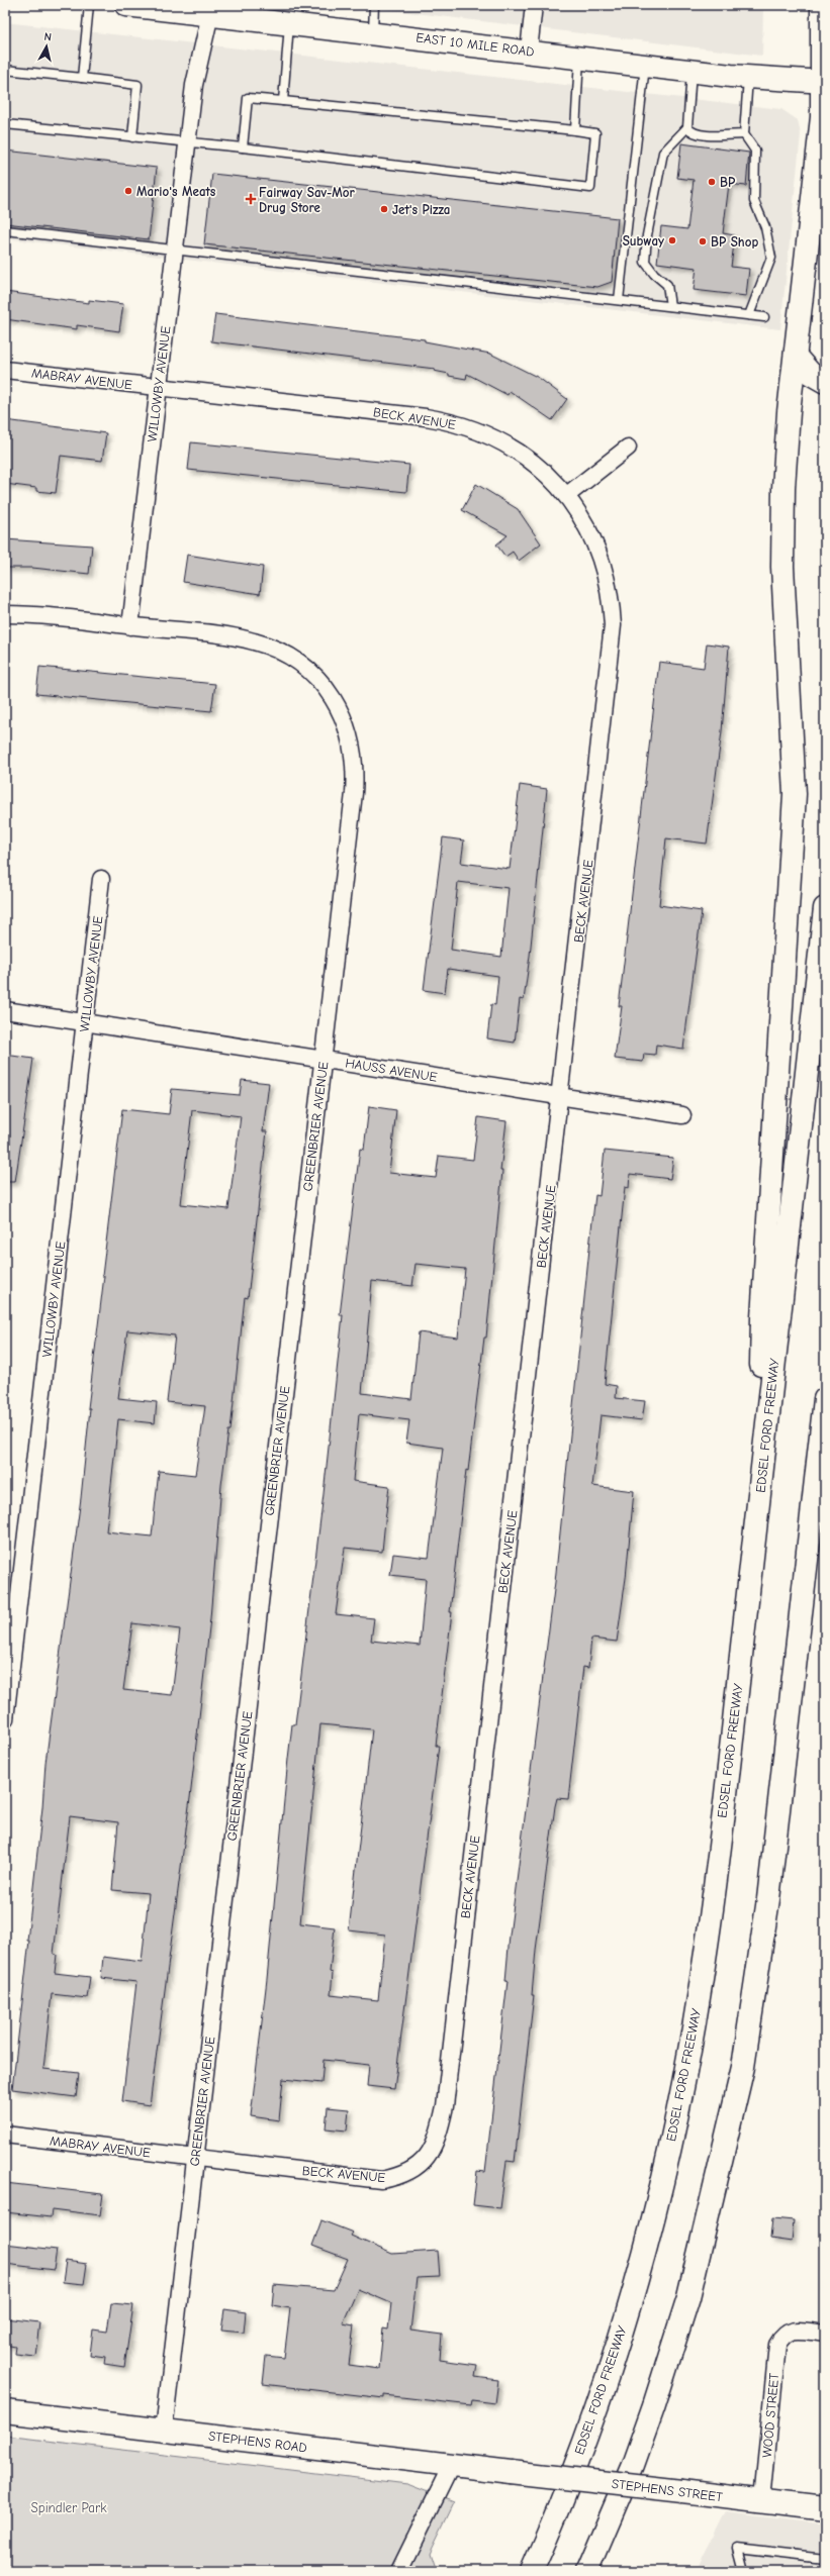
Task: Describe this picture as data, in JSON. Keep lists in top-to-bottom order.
{
  "streets": {
    "main road": [
      "EAST 10 MILE ROAD",
      "EDSEL FORD FREEWAY",
      "STEPHENS ROAD",
      "STEPHENS STREET"
    ],
    "street": [
      "MABRAY AVENUE",
      "WILLOWBY AVENUE",
      "BECK AVENUE",
      "HAUSS AVENUE",
      "GREENBRIER AVENUE",
      "WOOD STREET"
    ]
  },
  "crossings": [
    ["EAST 10 MILE ROAD", "WILLOWBY AVENUE"],
    ["MABRAY AVENUE", "WILLOWBY AVENUE"],
    ["MABRAY AVENUE", "BECK AVENUE"],
    ["MABRAY AVENUE", "GREENBRIER AVENUE"],
    ["WILLOWBY AVENUE", "BECK AVENUE"],
    ["WILLOWBY AVENUE", "HAUSS AVENUE"],
    ["WILLOWBY AVENUE", "GREENBRIER AVENUE"],
    ["BECK AVENUE", "HAUSS AVENUE"],
    ["BECK AVENUE", "GREENBRIER AVENUE"],
    ["HAUSS AVENUE", "GREENBRIER AVENUE"],
    ["GREENBRIER AVENUE", "STEPHENS ROAD"],
    ["WOOD STREET", "STEPHENS STREET"],
    ["STEPHENS ROAD", "STEPHENS STREET"]
  ],
  "parks": ["Spindler Park"],
  "places": {
    "other": [
      "BP",
      "Mario's Meats",
      "Jet's Pizza",
      "Subway",
      "BP Shop"
    ],
    "health": ["Fairway Sav-Mor Drug Store"]
  },
  "north": "top"
}
